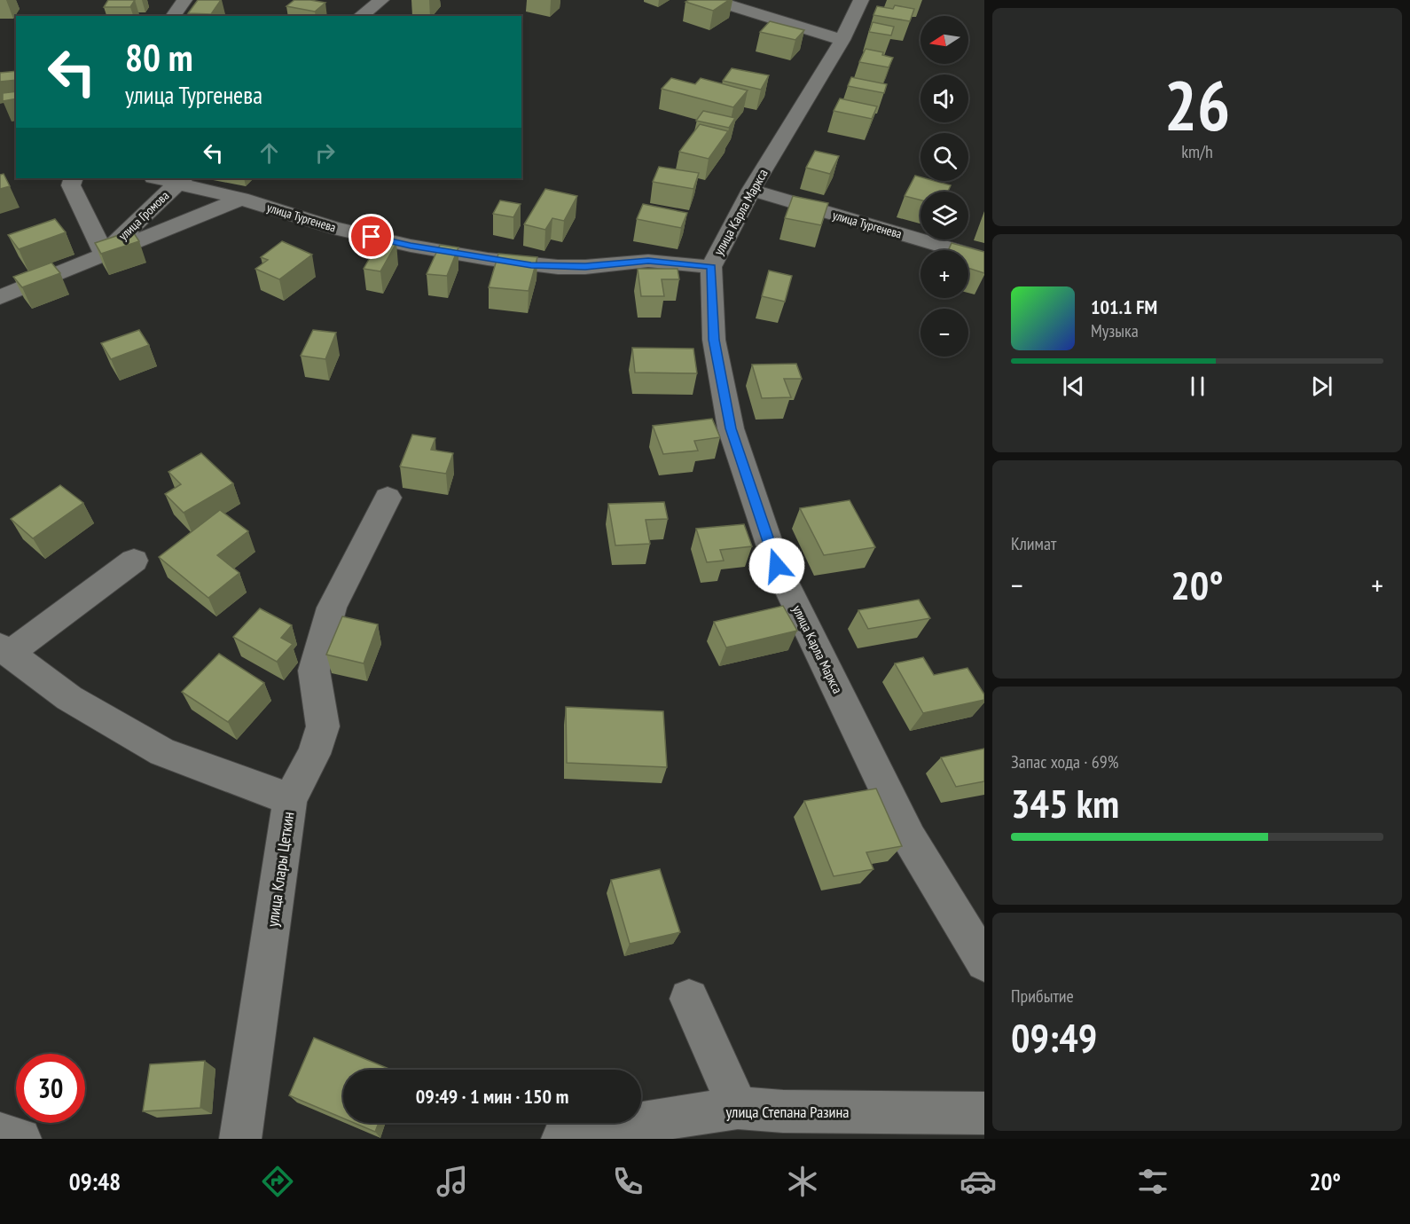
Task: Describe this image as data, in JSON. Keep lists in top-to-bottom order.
{
  "streets": {
    "street": [
      "улица Карла Маркса",
      "улица Громова",
      "улица Тургенева",
      "улица Клары Цеткин",
      "улица Степана Разина"
    ]
  },
  "crossings": [
    ["улица Карла Маркса", "улица Тургенева"],
    ["улица Громова", "улица Тургенева"]
  ],
  "north": "left",
  "page": {
    "tile": [
      ["26", "km/h"],
      "Климат",
      ["Запас хода · 69%", "345 km"],
      ["Прибытие", "09:49"]
    ],
    "map_buttons": ["+", "−"],
    "turn": ["80 m", "улица Тургенева"],
    "song": ["101.1 FM", "Музыка"],
    "heat": ["−", "20°", "+"],
    "limit": "30",
    "trip": "09:49 · 1 мин · 150 m",
    "tabs": ["09:48", "20°"]
  }
}
